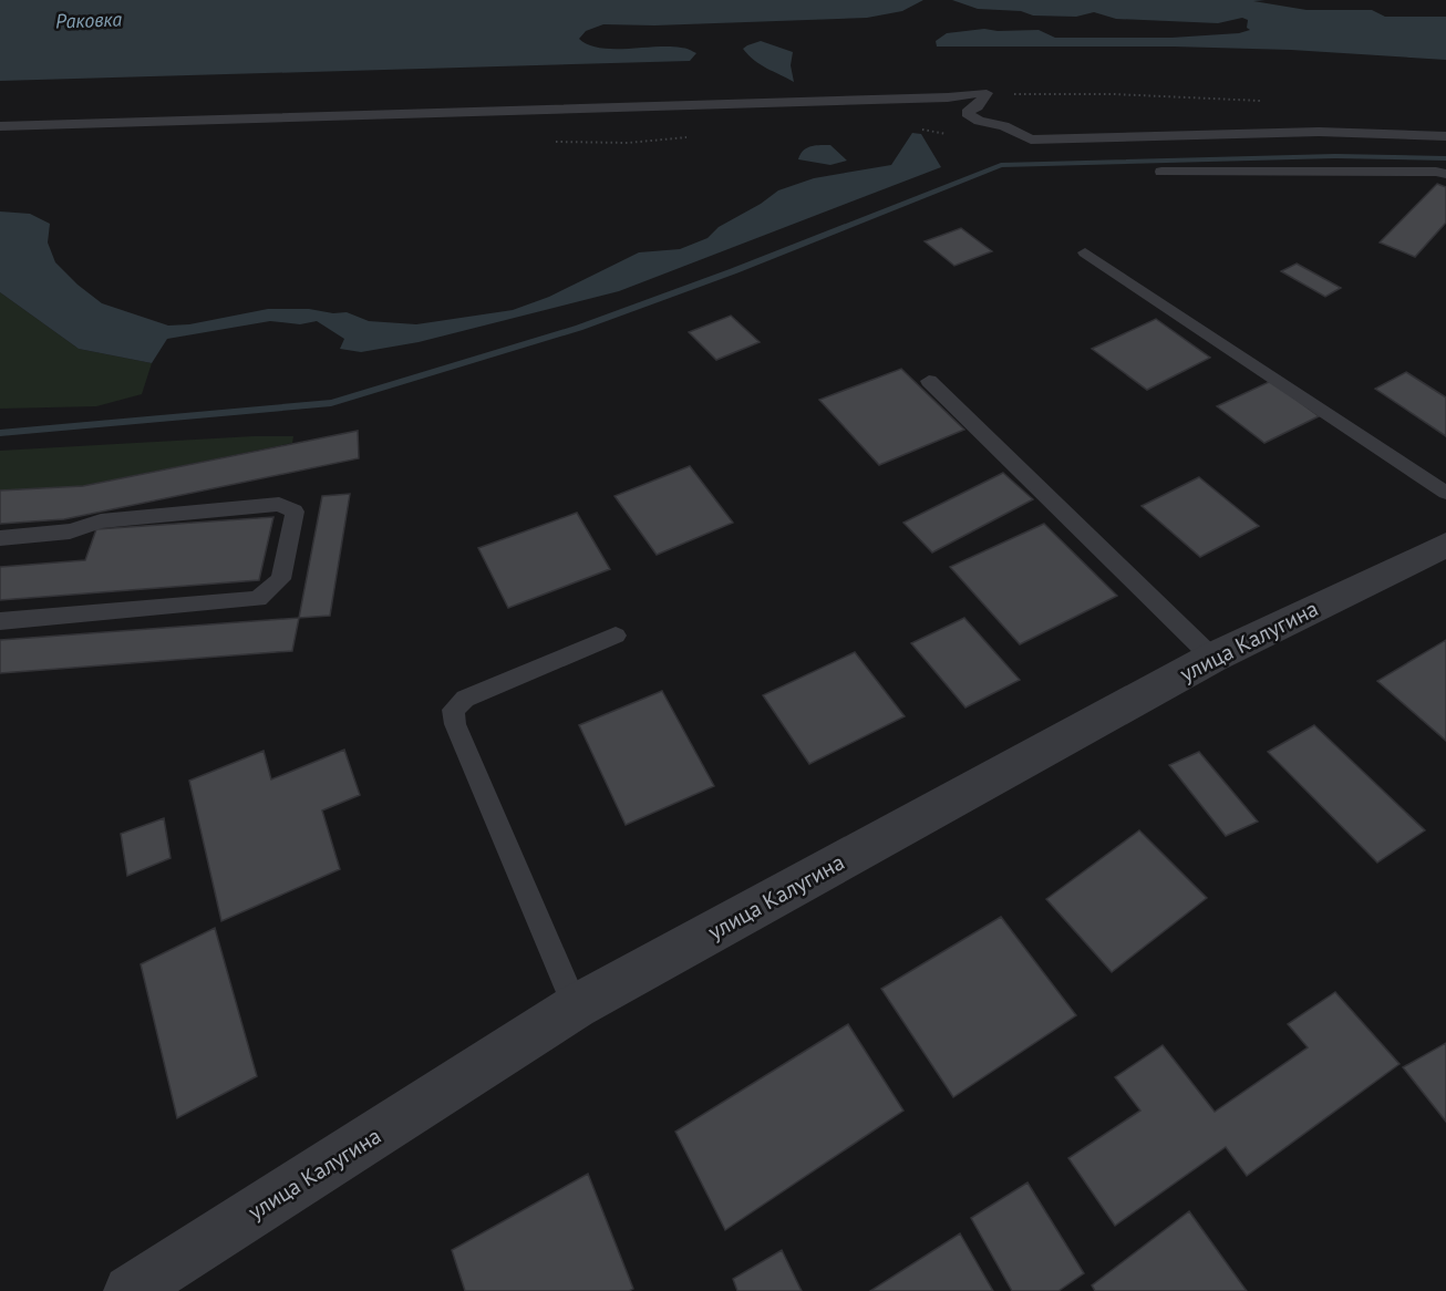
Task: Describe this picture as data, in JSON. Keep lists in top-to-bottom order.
{
  "streets": {
    "street": ["улица Калугина"]
  },
  "water": ["Раковка"]
}
